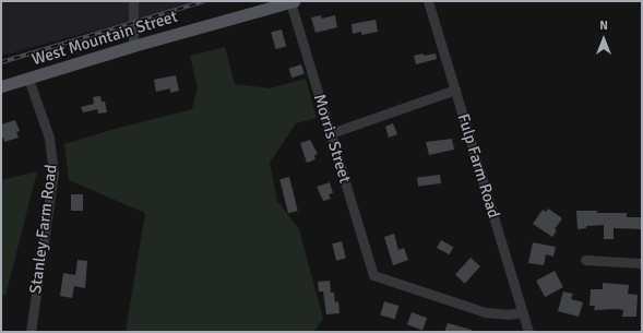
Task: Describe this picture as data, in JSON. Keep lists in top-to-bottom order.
{
  "streets": {
    "main road": ["West Mountain Street"],
    "street": ["Morris Street", "Fulp Farm Road", "Stanley Farm Road"]
  },
  "crossings": [
    ["West Mountain Street", "Morris Street"],
    ["West Mountain Street", "Stanley Farm Road"],
    ["Morris Street", "Fulp Farm Road"]
  ],
  "north": "top"
}
